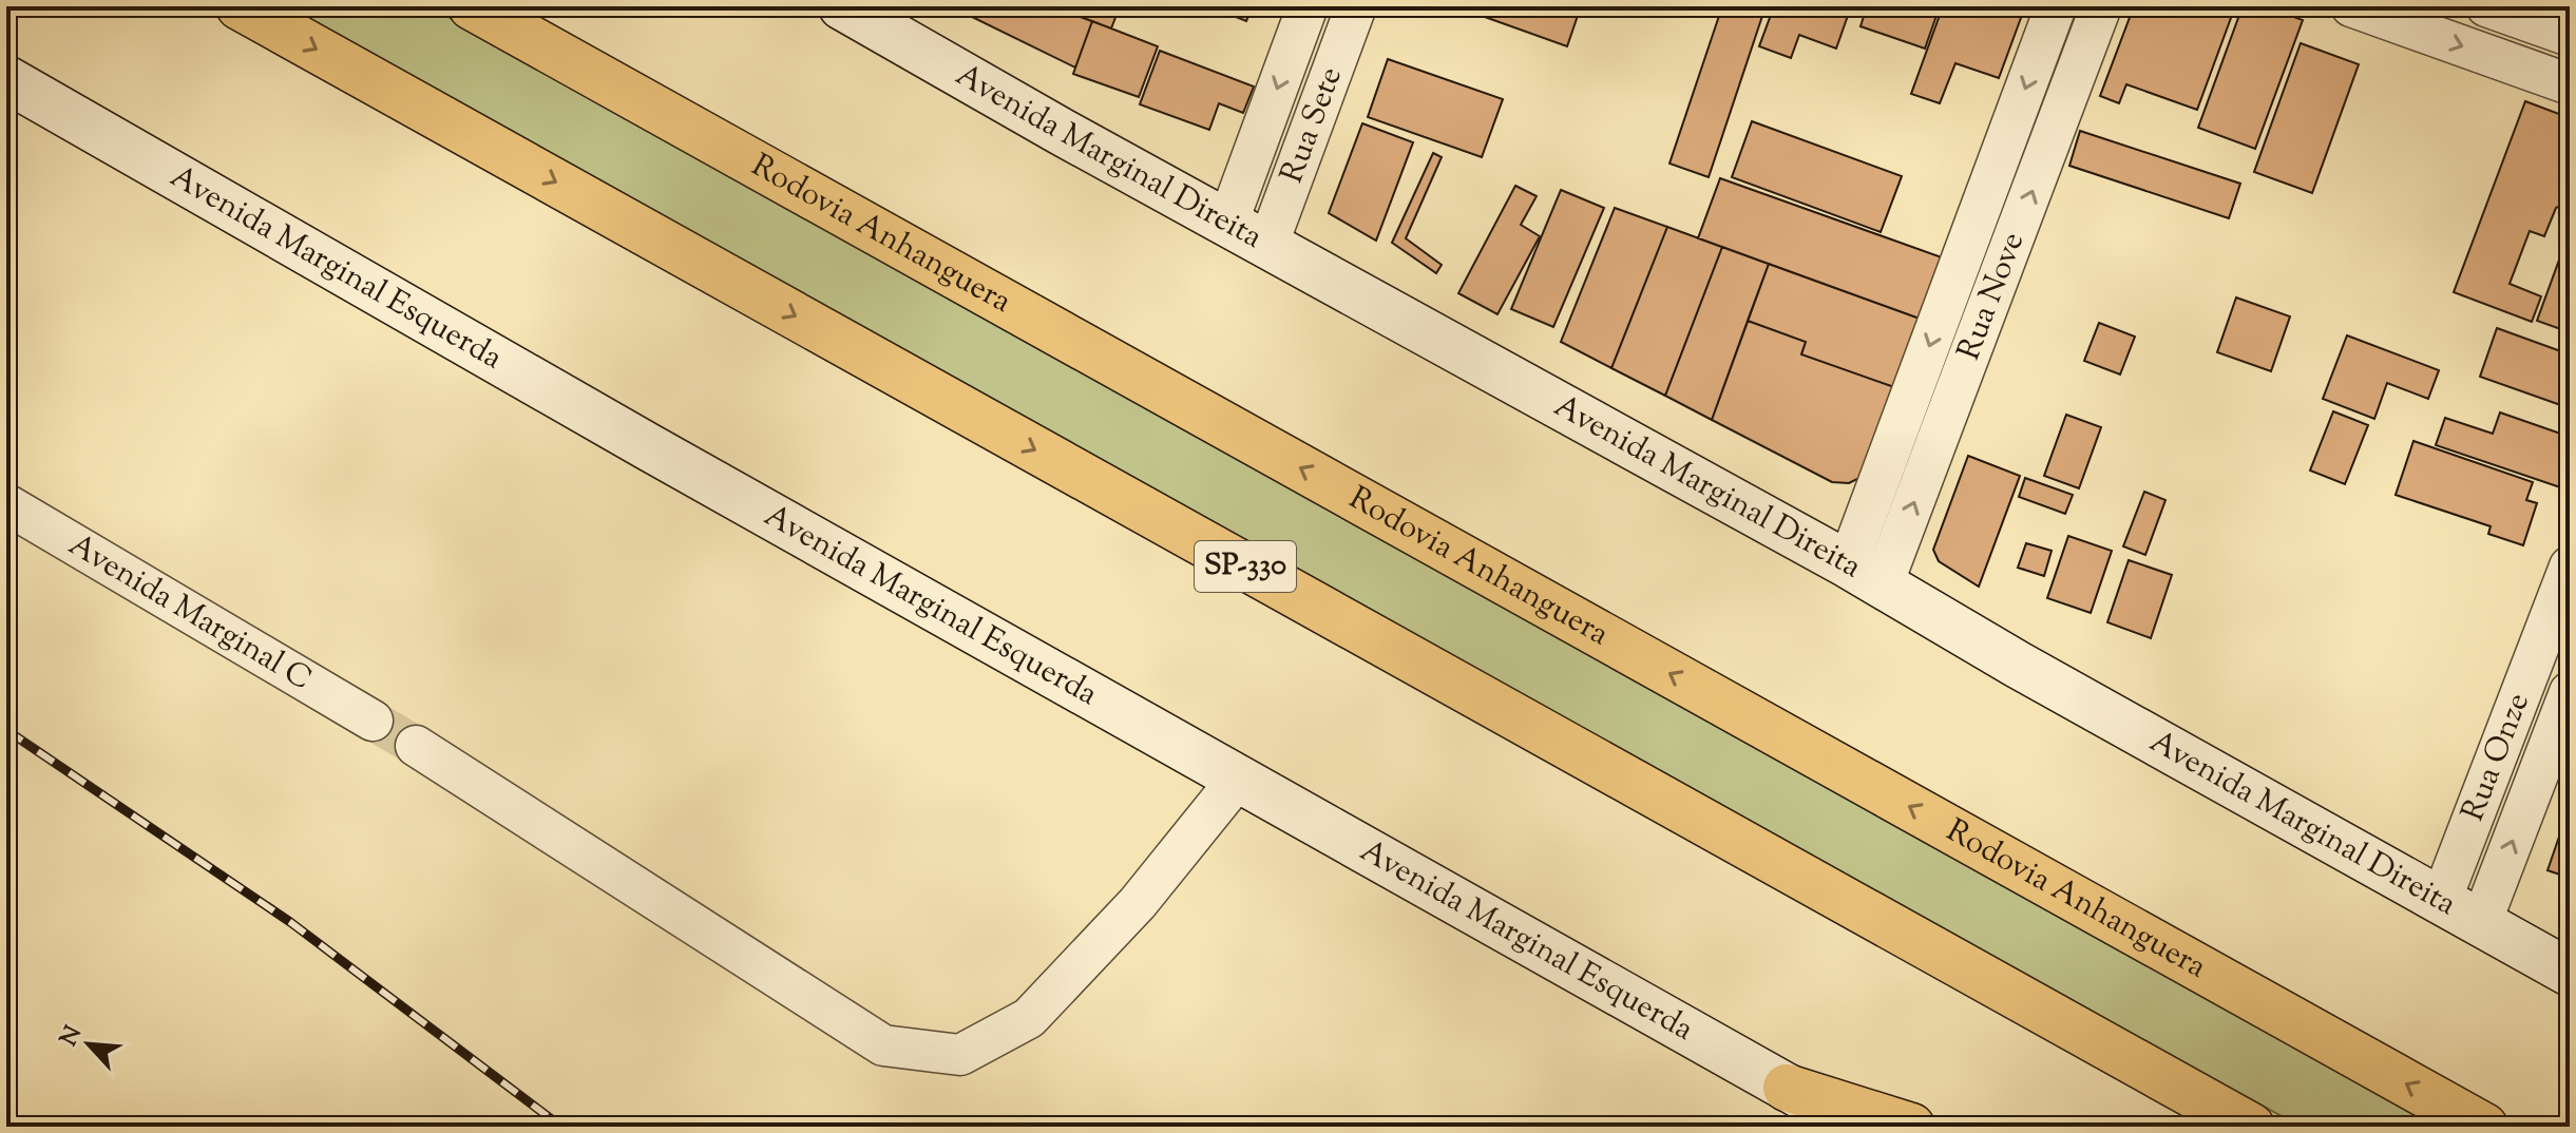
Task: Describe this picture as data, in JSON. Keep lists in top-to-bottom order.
{
  "streets": {
    "highway": ["Rodovia Anhanguera", "SP-330"],
    "main road": ["Avenida Marginal Direita", "Avenida Marginal Esquerda"],
    "street": [
      "Rua Sete",
      "Rua Nove",
      "Avenida Marginal C",
      "Rua Onze"
    ]
  },
  "crossings": [
    ["Rua Sete", "Avenida Marginal Direita"],
    ["Avenida Marginal Direita", "Rua Nove"],
    ["Avenida Marginal Direita", "Rua Onze"]
  ],
  "north": "top left"
}
